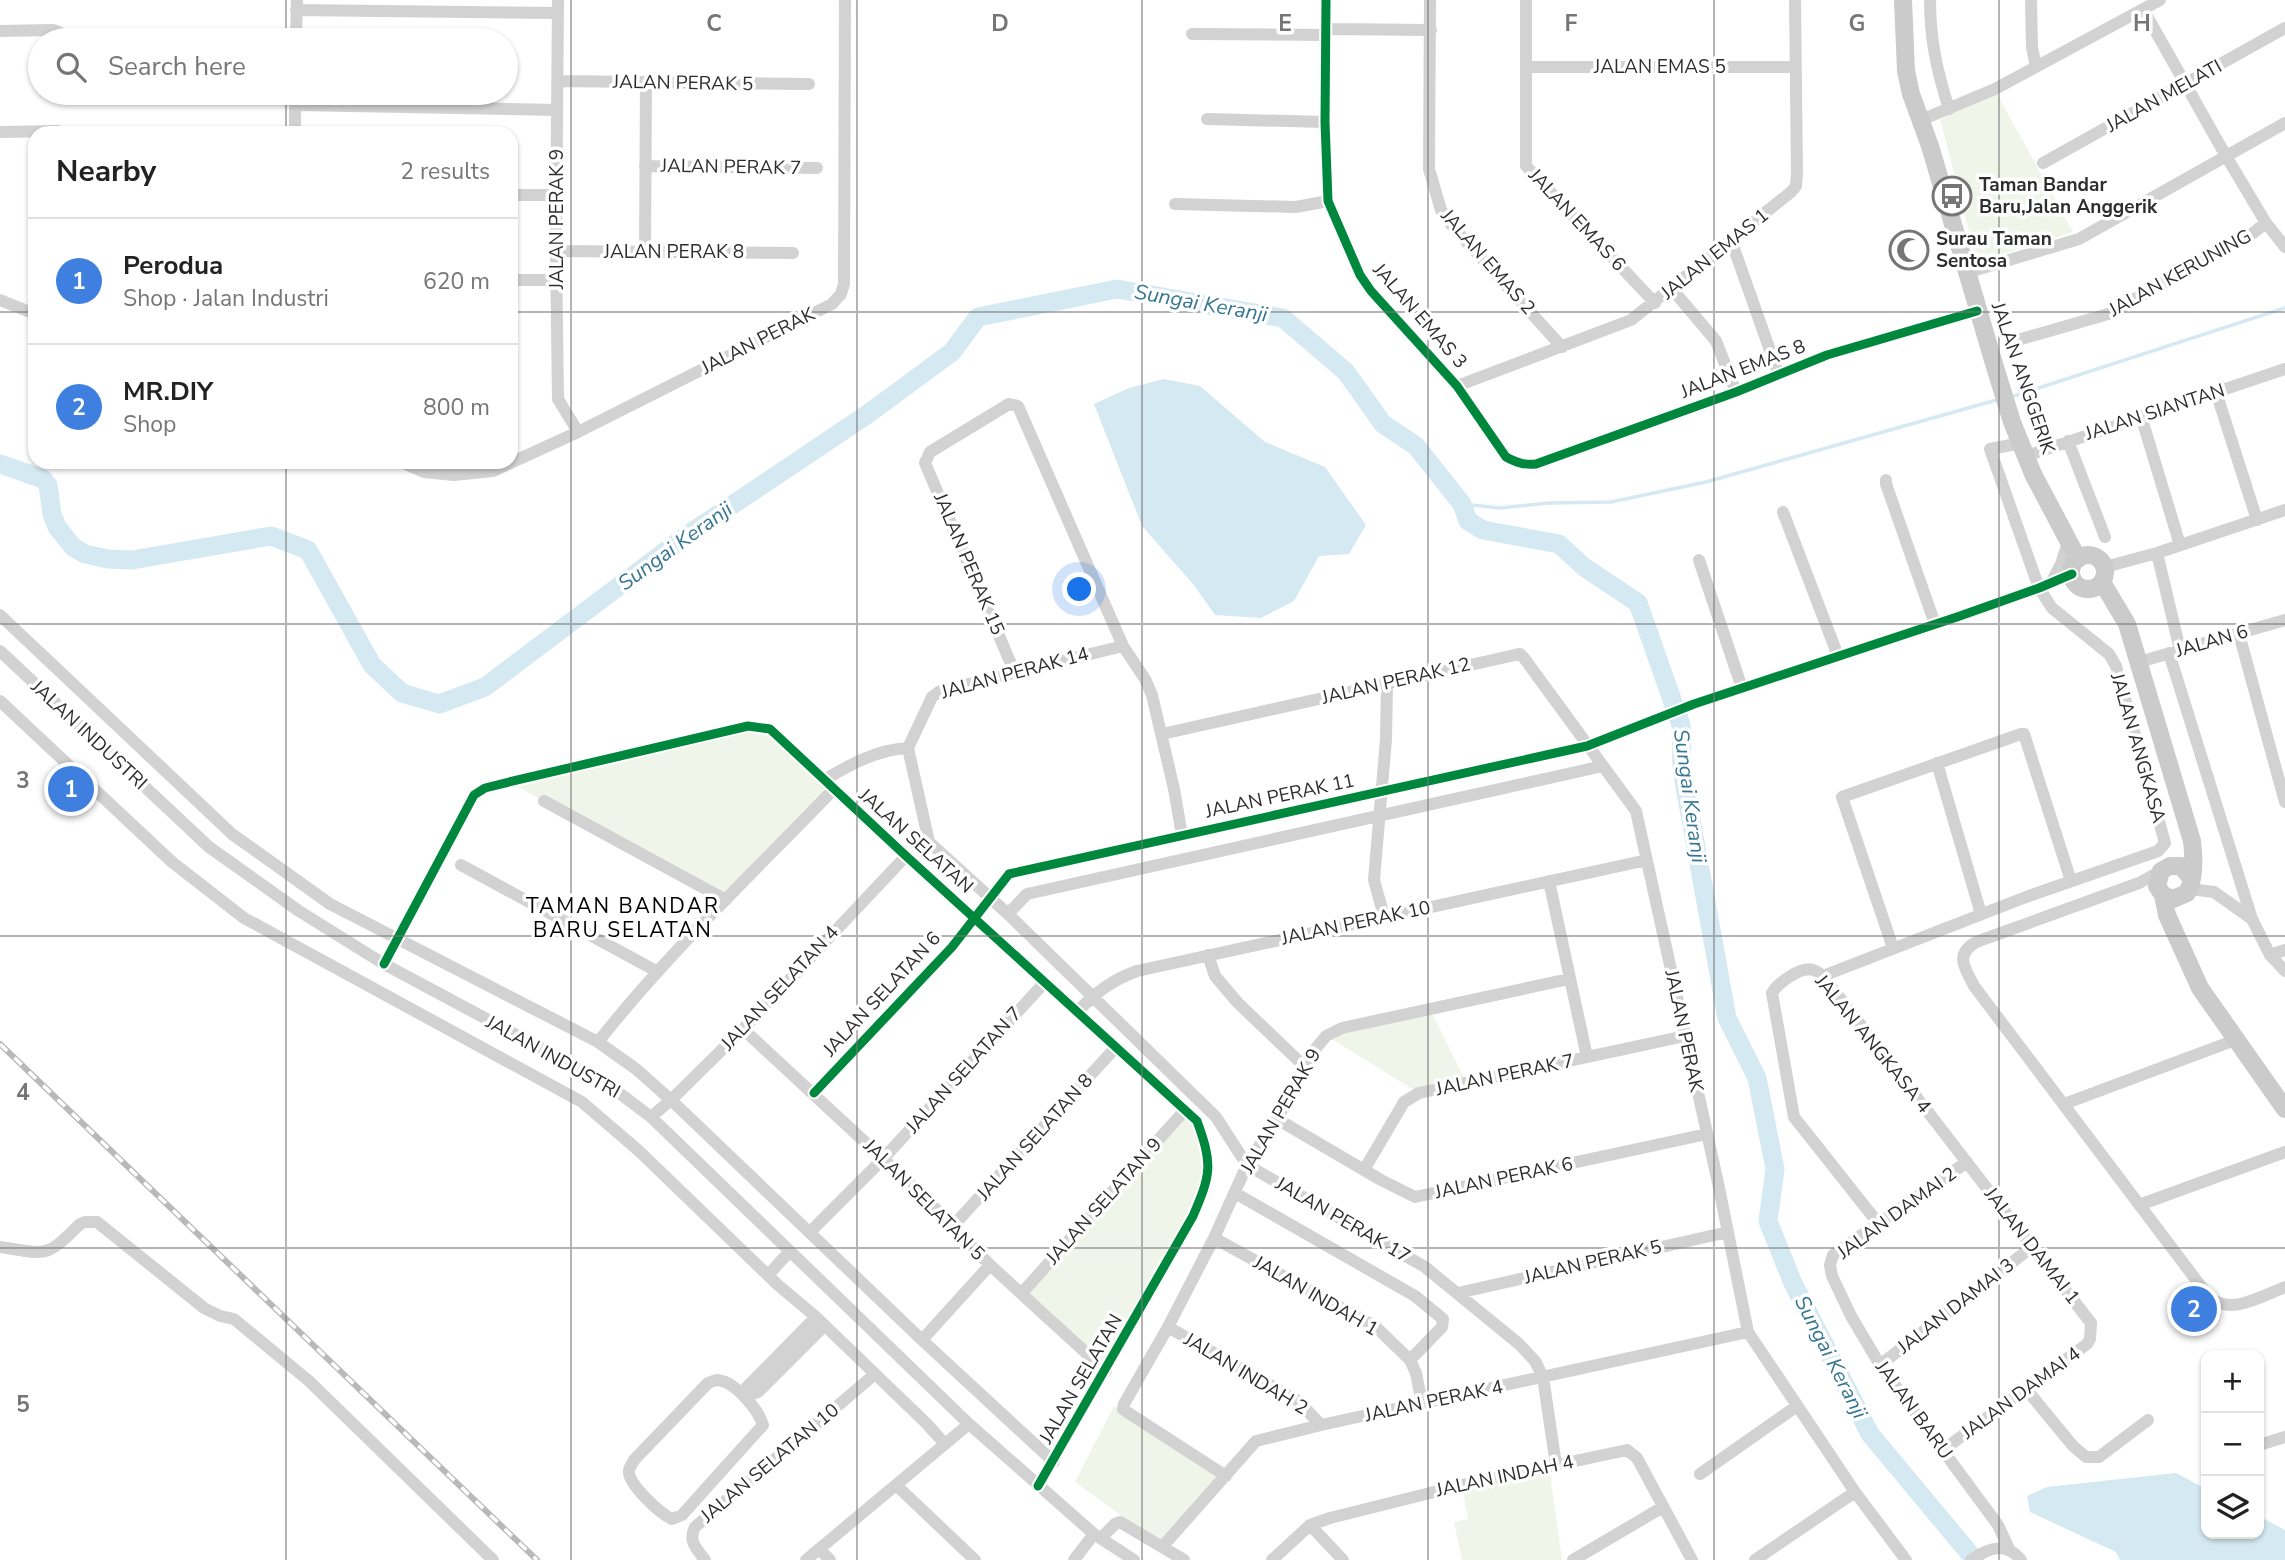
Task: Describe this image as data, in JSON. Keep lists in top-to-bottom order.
{
  "streets": {
    "street": [
      "JALAN EMAS 5",
      "JALAN PERAK 5",
      "JALAN MELATI",
      "JALAN PERAK 7",
      "JALAN PERAK 9",
      "JALAN EMAS 6",
      "JALAN PERAK 8",
      "JALAN EMAS 1",
      "JALAN EMAS 2",
      "JALAN KERUNING",
      "JALAN EMAS 3",
      "JALAN PERAK",
      "JALAN EMAS 8",
      "JALAN ANGGERIK",
      "JALAN SIANTAN",
      "JALAN PERAK 15",
      "JALAN 6",
      "JALAN PERAK 14",
      "JALAN PERAK 12",
      "JALAN INDUSTRI",
      "JALAN ANGKASA",
      "JALAN PERAK 11",
      "JALAN SELATAN",
      "JALAN PERAK 10",
      "JALAN SELATAN 4",
      "JALAN SELATAN 6",
      "JALAN ANGKASA 4",
      "JALAN SELATAN 7",
      "JALAN SELATAN 8",
      "JALAN PERAK 6",
      "JALAN SELATAN 5",
      "JALAN SELATAN 9",
      "JALAN DAMAI 2",
      "JALAN PERAK 17",
      "JALAN DAMAI 1",
      "JALAN INDAH 1",
      "JALAN DAMAI 3",
      "JALAN INDAH 2",
      "JALAN DAMAI 4",
      "JALAN PERAK 4",
      "JALAN BARU",
      "JALAN SELATAN 10",
      "JALAN INDAH 4"
    ]
  },
  "crossings": [
    ["JALAN EMAS 5", "JALAN EMAS 6"],
    ["JALAN EMAS 5", "JALAN EMAS 1"],
    ["JALAN PERAK 5", "JALAN PERAK 9"],
    ["JALAN PERAK 5", "JALAN PERAK"],
    ["JALAN PERAK 5", "JALAN PERAK 17"],
    ["JALAN PERAK 7", "JALAN PERAK"],
    ["JALAN PERAK 7", "JALAN PERAK 6"],
    ["JALAN PERAK 9", "JALAN PERAK 8"],
    ["JALAN PERAK 9", "JALAN PERAK"],
    ["JALAN PERAK 9", "JALAN PERAK 6"],
    ["JALAN PERAK 9", "JALAN PERAK 17"],
    ["JALAN PERAK 9", "JALAN INDAH 1"],
    ["JALAN PERAK 9", "JALAN INDAH 2"],
    ["JALAN PERAK 9", "JALAN PERAK 4"],
    ["JALAN EMAS 6", "JALAN EMAS 1"],
    ["JALAN EMAS 1", "JALAN EMAS 2"],
    ["JALAN EMAS 1", "JALAN EMAS 3"],
    ["JALAN EMAS 3", "JALAN EMAS 8"],
    ["JALAN PERAK", "JALAN PERAK 12"],
    ["JALAN PERAK", "JALAN PERAK 11"],
    ["JALAN PERAK", "JALAN PERAK 10"],
    ["JALAN PERAK", "JALAN PERAK 6"],
    ["JALAN PERAK", "JALAN PERAK 4"],
    ["JALAN EMAS 8", "JALAN ANGGERIK"],
    ["JALAN ANGGERIK", "JALAN SIANTAN"],
    ["JALAN ANGGERIK", "JALAN PERAK 11"],
    ["JALAN SIANTAN", "JALAN ANGKASA"],
    ["JALAN SIANTAN", "JALAN PERAK 11"],
    ["JALAN PERAK 15", "JALAN PERAK 14"],
    ["JALAN PERAK 12", "JALAN PERAK 11"],
    ["JALAN INDUSTRI", "JALAN SELATAN"],
    ["JALAN INDUSTRI", "JALAN SELATAN 4"],
    ["JALAN INDUSTRI", "JALAN SELATAN 10"],
    ["JALAN ANGKASA", "JALAN PERAK 11"],
    ["JALAN PERAK 11", "JALAN SELATAN"],
    ["JALAN PERAK 11", "JALAN SELATAN 6"],
    ["JALAN PERAK 11", "JALAN PERAK 17"],
    ["JALAN SELATAN", "JALAN PERAK 10"],
    ["JALAN SELATAN", "JALAN SELATAN 4"],
    ["JALAN SELATAN", "JALAN SELATAN 6"],
    ["JALAN SELATAN", "JALAN SELATAN 7"],
    ["JALAN SELATAN", "JALAN SELATAN 8"],
    ["JALAN SELATAN", "JALAN SELATAN 5"],
    ["JALAN SELATAN", "JALAN SELATAN 9"],
    ["JALAN PERAK 10", "JALAN PERAK 17"],
    ["JALAN SELATAN 4", "JALAN SELATAN 5"],
    ["JALAN SELATAN 6", "JALAN SELATAN 5"],
    ["JALAN ANGKASA 4", "JALAN DAMAI 2"],
    ["JALAN ANGKASA 4", "JALAN DAMAI 1"],
    ["JALAN SELATAN 7", "JALAN SELATAN 5"],
    ["JALAN SELATAN 8", "JALAN SELATAN 5"],
    ["JALAN SELATAN 5", "JALAN SELATAN 9"],
    ["JALAN DAMAI 2", "JALAN DAMAI 1"],
    ["JALAN DAMAI 2", "JALAN BARU"],
    ["JALAN PERAK 17", "JALAN PERAK 4"],
    ["JALAN DAMAI 1", "JALAN DAMAI 3"],
    ["JALAN DAMAI 1", "JALAN DAMAI 4"],
    ["JALAN INDAH 1", "JALAN PERAK 4"],
    ["JALAN DAMAI 3", "JALAN BARU"],
    ["JALAN INDAH 2", "JALAN PERAK 4"],
    ["JALAN DAMAI 4", "JALAN BARU"]
  ],
  "districts": ["TAMAN BANDAR BARU SELATAN"],
  "water": ["Sungai Keranji"],
  "places": {
    "bus stop": ["Taman Bandar Baru,Jalan Anggerik"],
    "mosque": ["Surau Taman Sentosa"]
  },
  "page": {
    "search": "Search here",
    "heading": ["Nearby", "2 results"],
    "list": [
      {
        "mark": "1",
        "name": "Perodua",
        "note": "Shop · Jalan Industri",
        "value": "620 m"
      },
      {
        "mark": "2",
        "name": "MR.DIY",
        "note": "Shop",
        "value": "800 m"
      }
    ],
    "pins": ["1", "2"],
    "map_buttons": ["+", "−"]
  },
  "grid": {
    "columns": [
      "C",
      "D",
      "E",
      "F",
      "G",
      "H"
    ],
    "rows": ["3", "4", "5"]
  }
}
